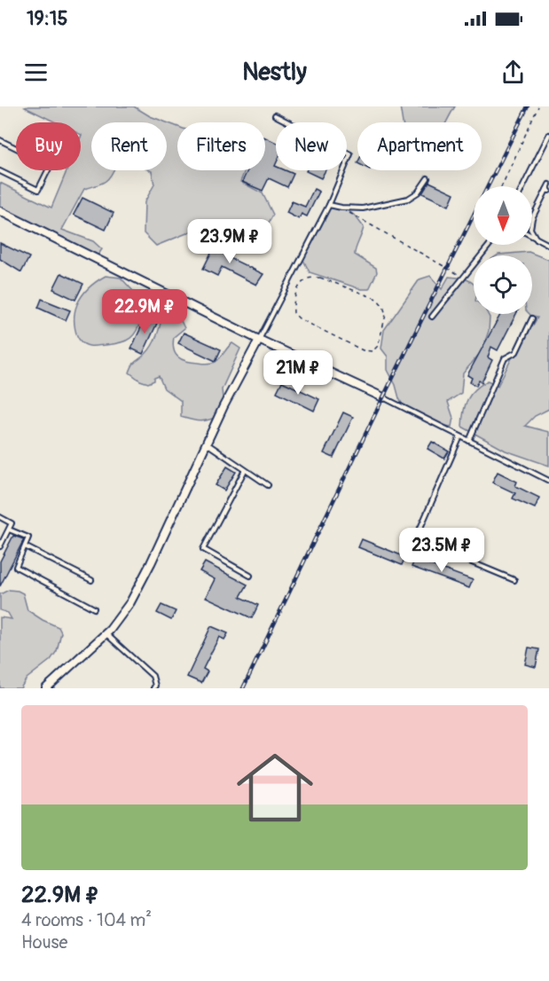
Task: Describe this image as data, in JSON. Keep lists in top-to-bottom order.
{
  "north": "bottom",
  "page": {
    "status": "19:15",
    "header": "Nestly",
    "chip": [
      "Buy",
      "Rent",
      "Filters",
      "New",
      "Apartment"
    ],
    "price": [
      "23.9M ₽",
      "22.9M ₽",
      "21M ₽",
      "23.5M ₽"
    ],
    "list": [
      {
        "name": "22.9M ₽",
        "note": "4 rooms · 104 m² · House"
      }
    ]
  }
}
